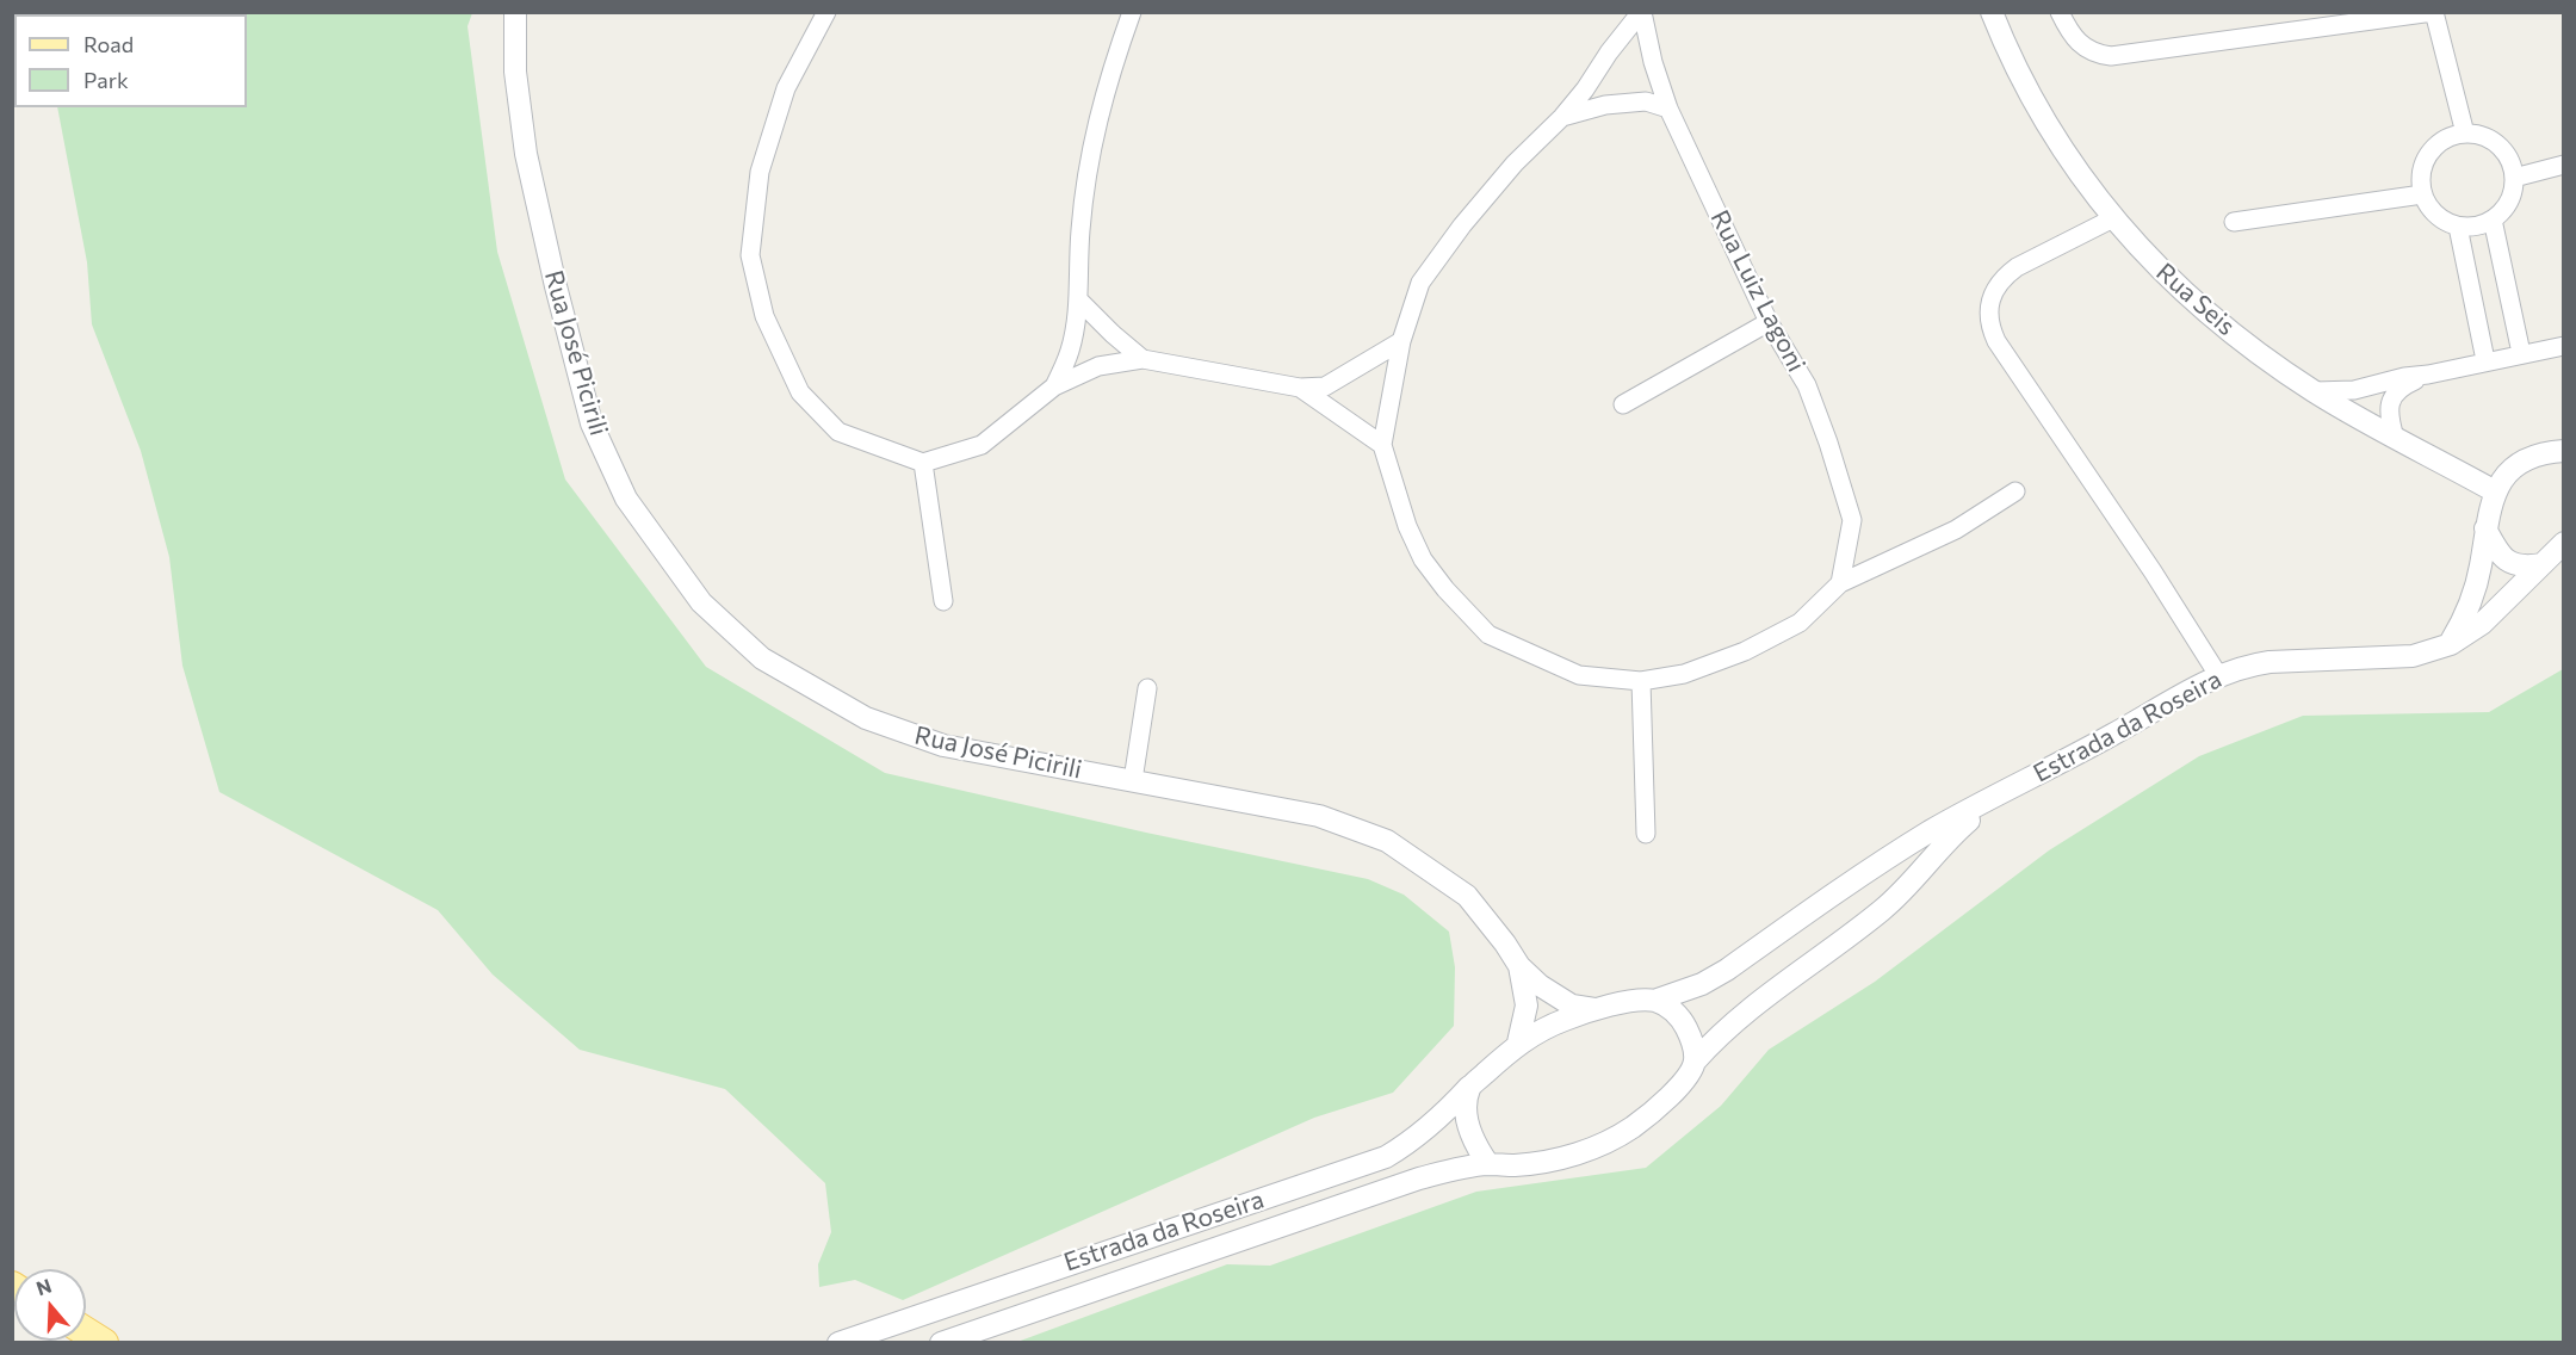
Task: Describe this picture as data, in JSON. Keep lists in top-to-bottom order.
{
  "streets": {
    "street": [
      "Rua Luiz Lagoni",
      "Rua Seis",
      "Rua José Picirili",
      "Estrada da Roseira"
    ]
  },
  "legend": ["Road", "Park"],
  "north": "top"
}
